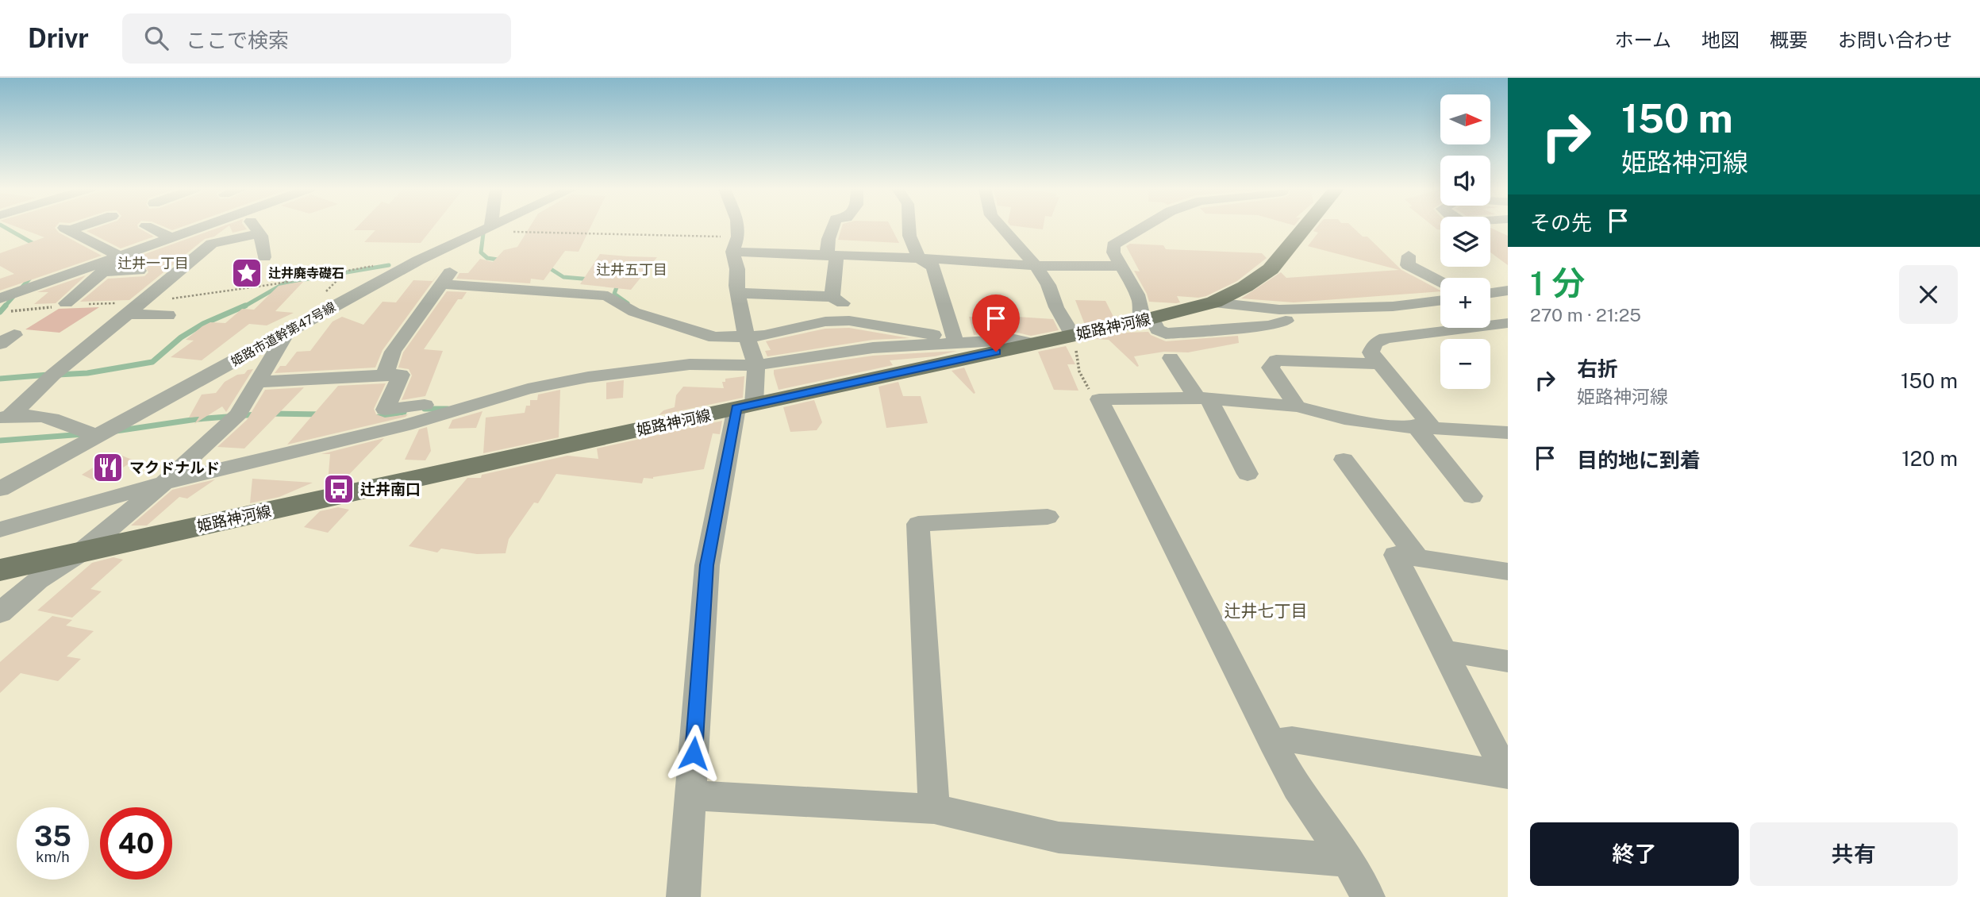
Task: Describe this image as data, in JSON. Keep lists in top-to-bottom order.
{
  "streets": {
    "main road": ["姫路神河線"],
    "street": ["姫路市道幹第47号線"]
  },
  "districts": ["辻井一丁目", "辻井五丁目", "辻井七丁目"],
  "places": {
    "place": ["辻井廃寺礎石"],
    "restaurant": ["マクドナルド"],
    "bus stop": ["辻井南口"]
  },
  "north": "right",
  "page": {
    "header": "Drivr",
    "search": "ここで検索",
    "nav": [
      "ホーム",
      "地図",
      "概要",
      "お問い合わせ"
    ],
    "turn": ["150 m", "姫路神河線"],
    "map_buttons": ["+", "−"],
    "then": "その先",
    "heading": ["1 分", "270 m · 21:25"],
    "list": [
      {
        "name": "右折",
        "note": "姫路神河線",
        "value": "150 m"
      },
      {
        "name": "目的地に到着",
        "value": "120 m"
      }
    ],
    "speed": "35 km/h",
    "limit": "40",
    "buttons": ["終了", "共有"]
  }
}
